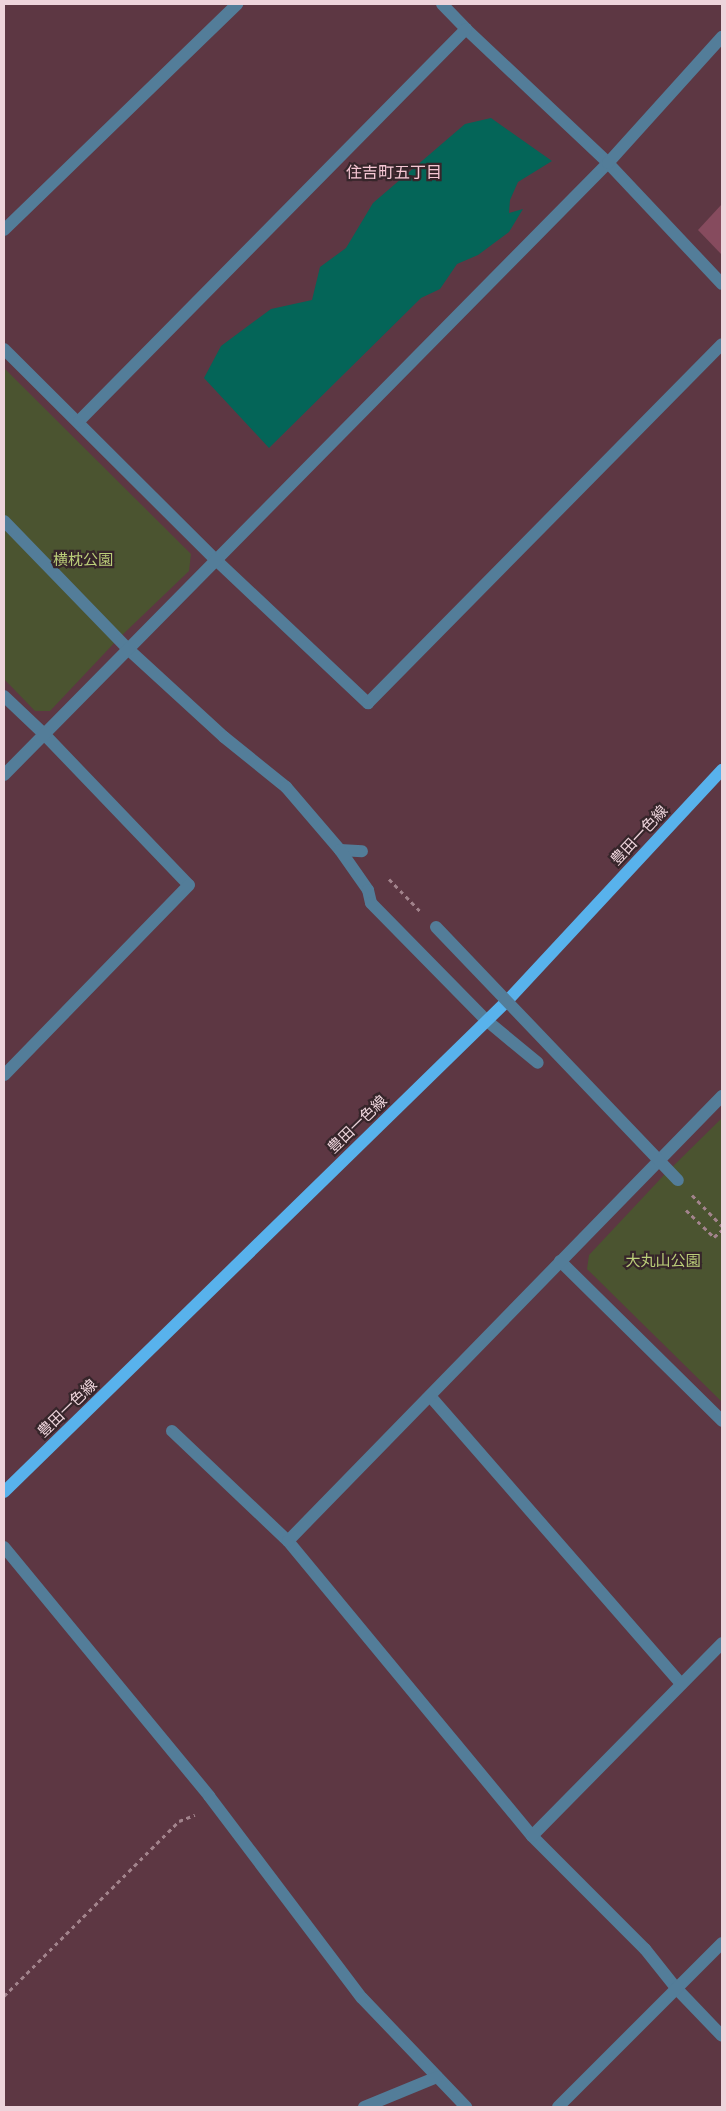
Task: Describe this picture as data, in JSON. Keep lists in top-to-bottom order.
{
  "streets": {
    "main road": ["豊田一色線"]
  },
  "districts": ["住吉町五丁目"],
  "parks": ["横枕公園", "大丸山公園"]
}
